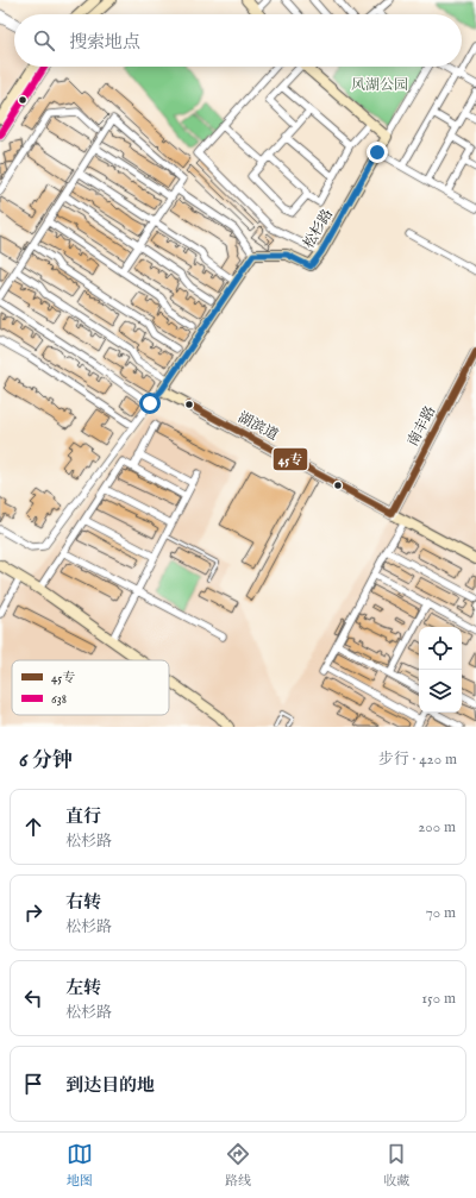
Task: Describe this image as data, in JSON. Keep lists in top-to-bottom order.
{
  "streets": {
    "street": ["松杉路", "湖滨道", "南丰路"]
  },
  "crossings": [
    ["湖滨道", "南丰路"]
  ],
  "parks": ["风湖公园"],
  "lines": ["transit line 638", "transit line 45专"],
  "legend": ["45专", "638"],
  "page": {
    "search": "搜索地点",
    "heading": ["6 分钟", "步行 · 420 m"],
    "list": [
      ["直行", "松杉路", "200 m"],
      ["右转", "松杉路", "70 m"],
      ["左转", "松杉路", "150 m"],
      "到达目的地"
    ],
    "nav": ["地图", "路线", "收藏"]
  }
}
